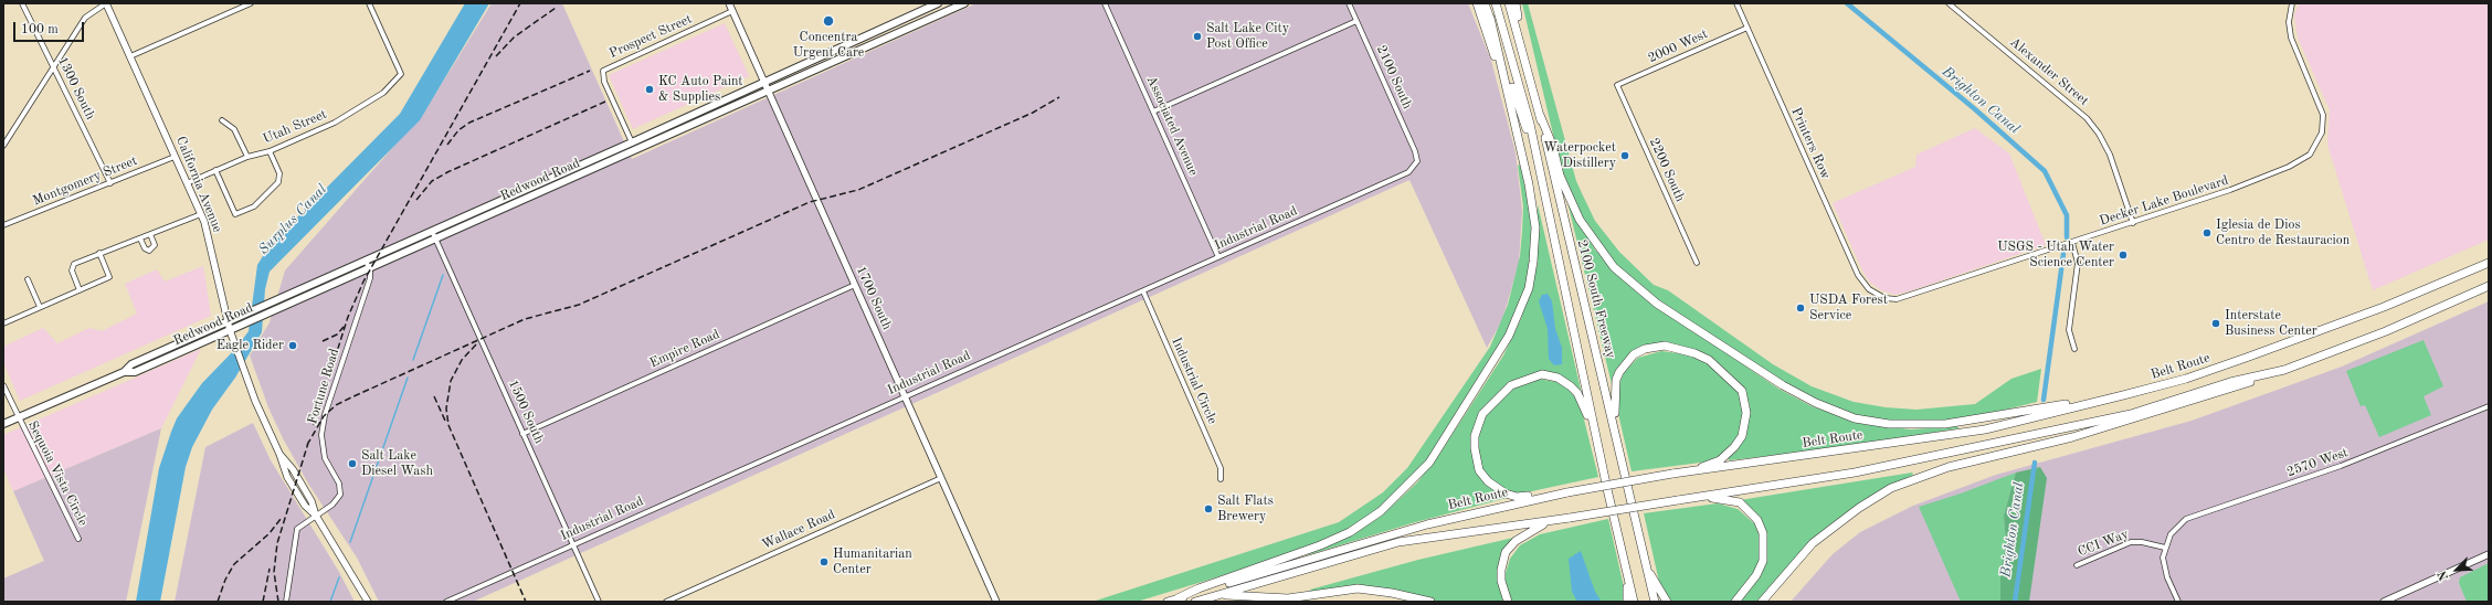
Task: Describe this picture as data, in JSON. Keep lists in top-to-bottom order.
{
  "streets": {
    "highway": ["2100 South Freeway", "Belt Route"],
    "main road": ["Redwood Road"],
    "street": [
      "Prospect Street",
      "2000 West",
      "Alexander Street",
      "2100 South",
      "1300 South",
      "Associated Avenue",
      "Utah Street",
      "Printers Row",
      "2200 South",
      "Montgomery Street",
      "California Avenue",
      "Decker Lake Boulevard",
      "Industrial Road",
      "1700 South",
      "Empire Road",
      "Industrial Circle",
      "Fortune Road",
      "1500 South",
      "2570 West",
      "Sequoia Vista Circle",
      "Wallace Road",
      "CCI Way"
    ]
  },
  "crossings": [
    ["Prospect Street", "Redwood Road"],
    ["Prospect Street", "1700 South"],
    ["2000 West", "Printers Row"],
    ["2000 West", "2200 South"],
    ["Alexander Street", "Decker Lake Boulevard"],
    ["2100 South", "Industrial Road"],
    ["1300 South", "Montgomery Street"],
    ["Associated Avenue", "Industrial Road"],
    ["Utah Street", "California Avenue"],
    ["Printers Row", "Decker Lake Boulevard"],
    ["Redwood Road", "California Avenue"],
    ["Redwood Road", "1700 South"],
    ["Redwood Road", "Fortune Road"],
    ["Redwood Road", "1500 South"],
    ["Redwood Road", "Sequoia Vista Circle"],
    ["Montgomery Street", "California Avenue"],
    ["California Avenue", "Fortune Road"],
    ["Industrial Road", "1700 South"],
    ["Industrial Road", "Industrial Circle"],
    ["Industrial Road", "1500 South"],
    ["1700 South", "Empire Road"],
    ["1700 South", "Wallace Road"],
    ["Empire Road", "1500 South"],
    ["2570 West", "CCI Way"]
  ],
  "water": ["Brighton Canal", "Surplus Canal"],
  "places": [
    "Concentra Urgent Care",
    "Salt Lake City Post Office",
    "KC Auto Paint & Supplies",
    "Waterpocket Distillery",
    "Iglesia de Dios Centro de Restauracion",
    "USGS - Utah Water Science Center",
    "USDA Forest Service",
    "Interstate Business Center",
    "Eagle Rider",
    "Salt Lake Diesel Wash",
    "Salt Flats Brewery",
    "Humanitarian Center"
  ],
  "scale_bar": "100 m",
  "north": "bottom left"
}
